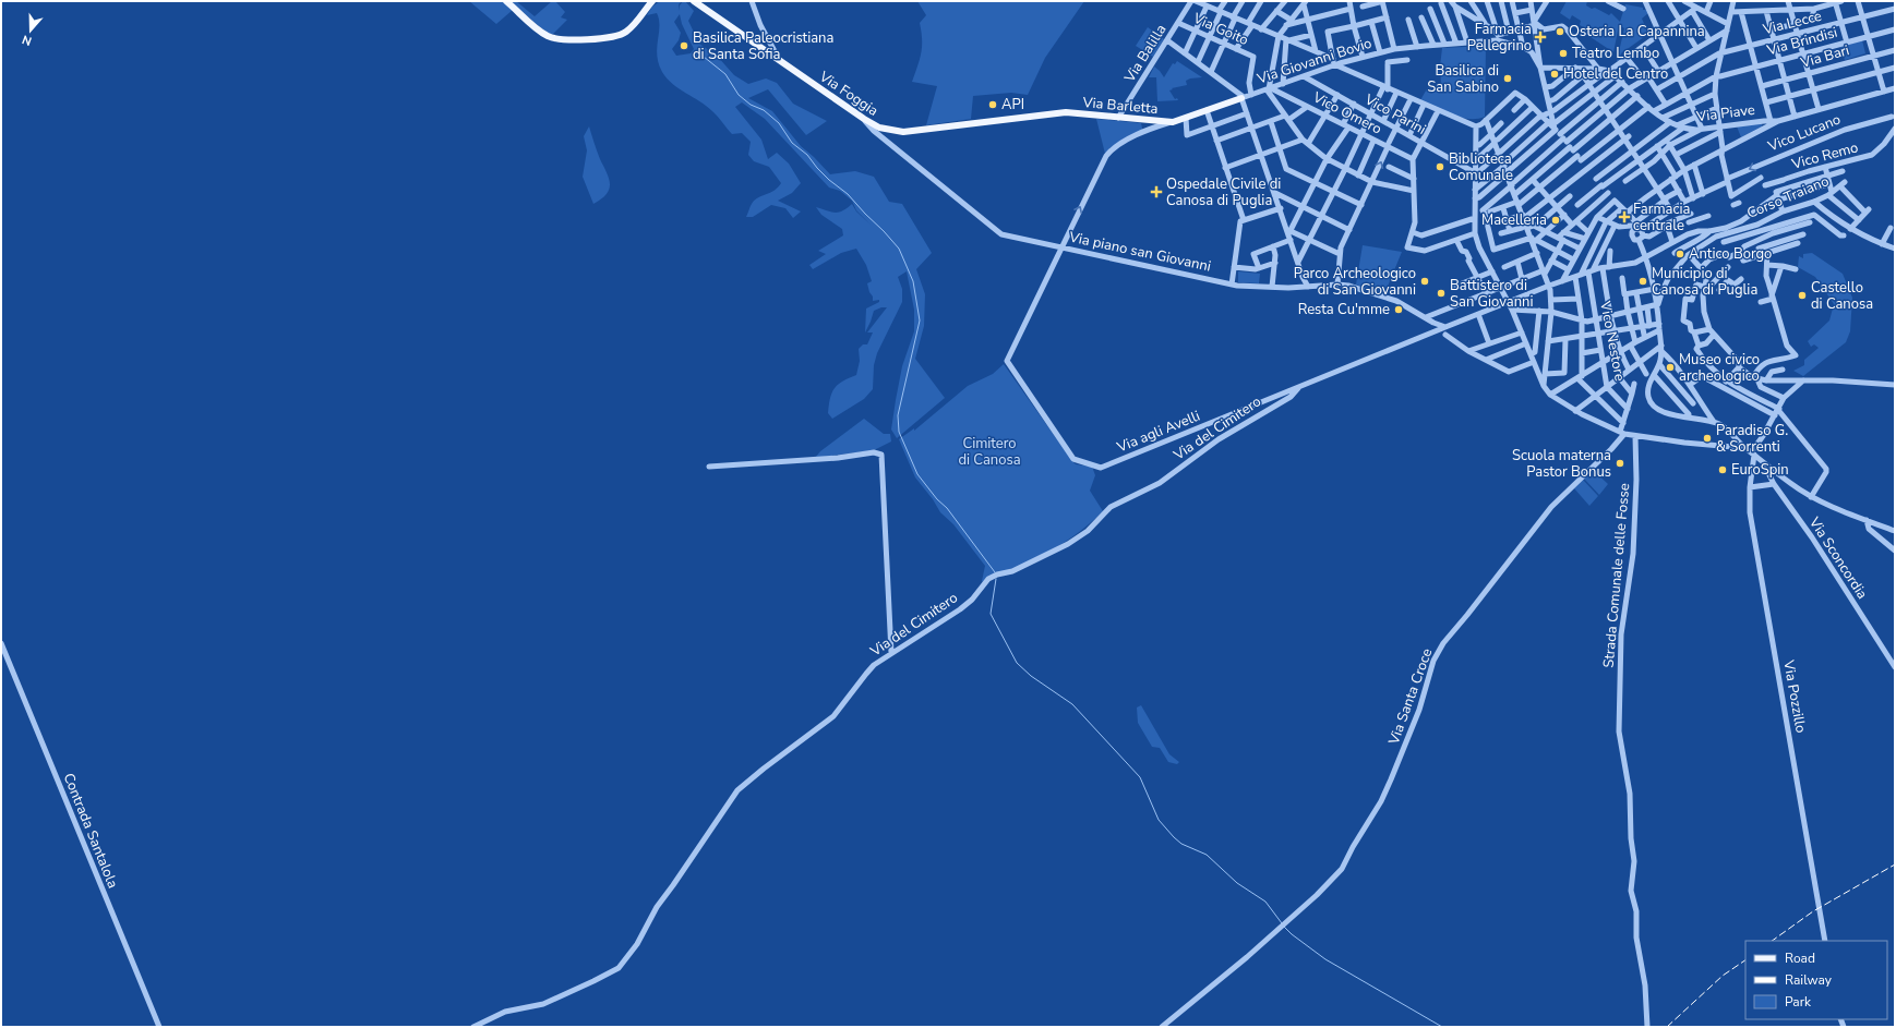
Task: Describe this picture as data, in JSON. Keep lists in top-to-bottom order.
{
  "streets": {
    "main road": ["Via Giovanni Bovio", "Via Foggia", "Via Barletta"],
    "street": [
      "Via Lecce",
      "Via Goito",
      "Via Brindisi",
      "Via Balilla",
      "Via Bari",
      "Vico Omero",
      "Via Piave",
      "Vico Parini",
      "Vico Lucano",
      "Vico Remo",
      "Corso Traiano",
      "Via piano san Giovanni",
      "Vico Nestore",
      "Via del Cimitero",
      "Via agli Avelli",
      "Via Sconcordia",
      "Strada Comunale delle Fosse",
      "Via Santa Croce",
      "Via Pozzillo",
      "Contrada Santalola"
    ]
  },
  "crossings": [
    ["Via Goito", "Via Balilla"],
    ["Via Goito", "Via Giovanni Bovio"],
    ["Via Brindisi", "Via Piave"],
    ["Via Balilla", "Via Barletta"],
    ["Via Giovanni Bovio", "Via Barletta"],
    ["Via Giovanni Bovio", "Vico Omero"],
    ["Via Giovanni Bovio", "Vico Parini"],
    ["Via Foggia", "Via Barletta"],
    ["Via Foggia", "Via piano san Giovanni"],
    ["Via piano san Giovanni", "Via agli Avelli"],
    ["Vico Nestore", "Via agli Avelli"],
    ["Via del Cimitero", "Via agli Avelli"]
  ],
  "parks": ["Cimitero di Canosa"],
  "places": {
    "other": [
      "Osteria La Capannina",
      "Basilica Paleocristiana di Santa Sofia",
      "Teatro Lembo",
      "Hotel del Centro",
      "Basilica di San Sabino",
      "API",
      "Biblioteca Comunale",
      "Macelleria",
      "Antico Borgo",
      "Parco Archeologico di San Giovanni",
      "Municipio di Canosa di Puglia",
      "Battistero di San Giovanni",
      "Castello di Canosa",
      "Resta Cu'mme",
      "Museo civico archeologico",
      "Paradiso G. & Sorrenti",
      "Scuola materna Pastor Bonus",
      "EuroSpin"
    ],
    "health": ["Farmacia Pellegrino", "Ospedale Civile di Canosa di Puglia", "Farmacia centrale"]
  },
  "legend": ["Road", "Railway", "Park"],
  "north": "bottom"
}
